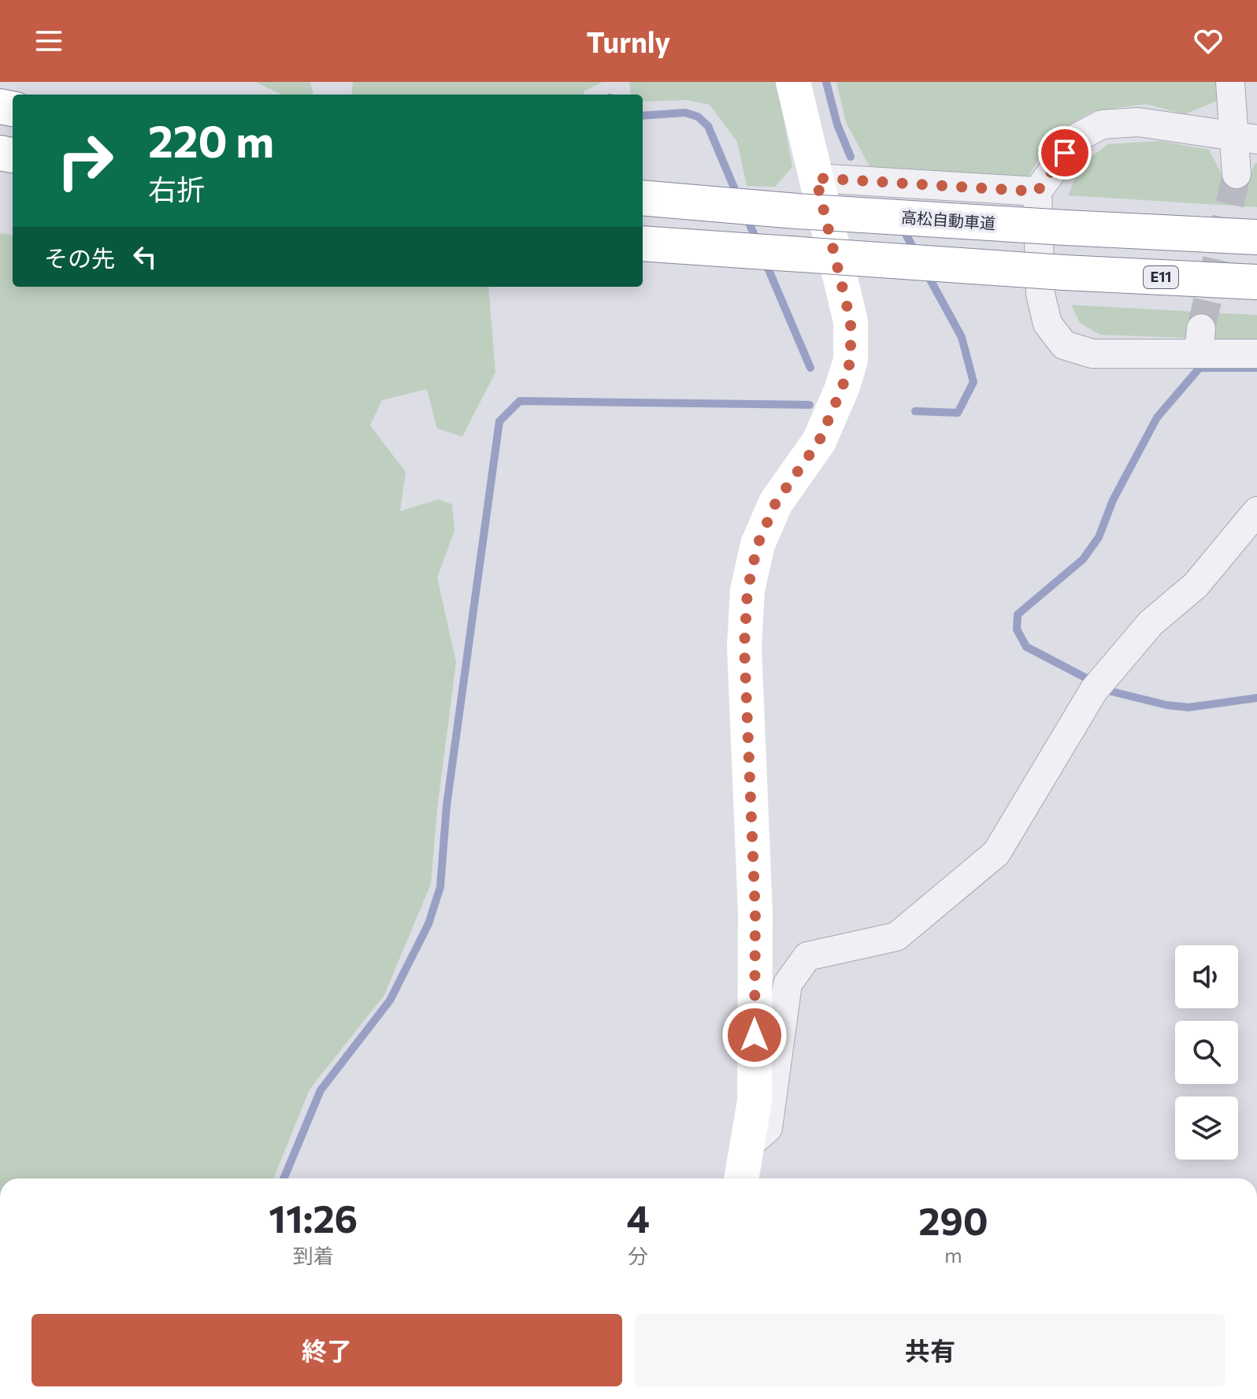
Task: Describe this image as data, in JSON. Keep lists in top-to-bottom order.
{
  "streets": {
    "main road": ["高松自動車道", "E11"]
  },
  "page": {
    "header": "Turnly",
    "turn": ["220 m", "右折"],
    "then": "その先",
    "eta": [
      "11:26",
      "到着",
      "4",
      "分",
      "290",
      "m"
    ],
    "buttons": ["終了", "共有"]
  }
}
